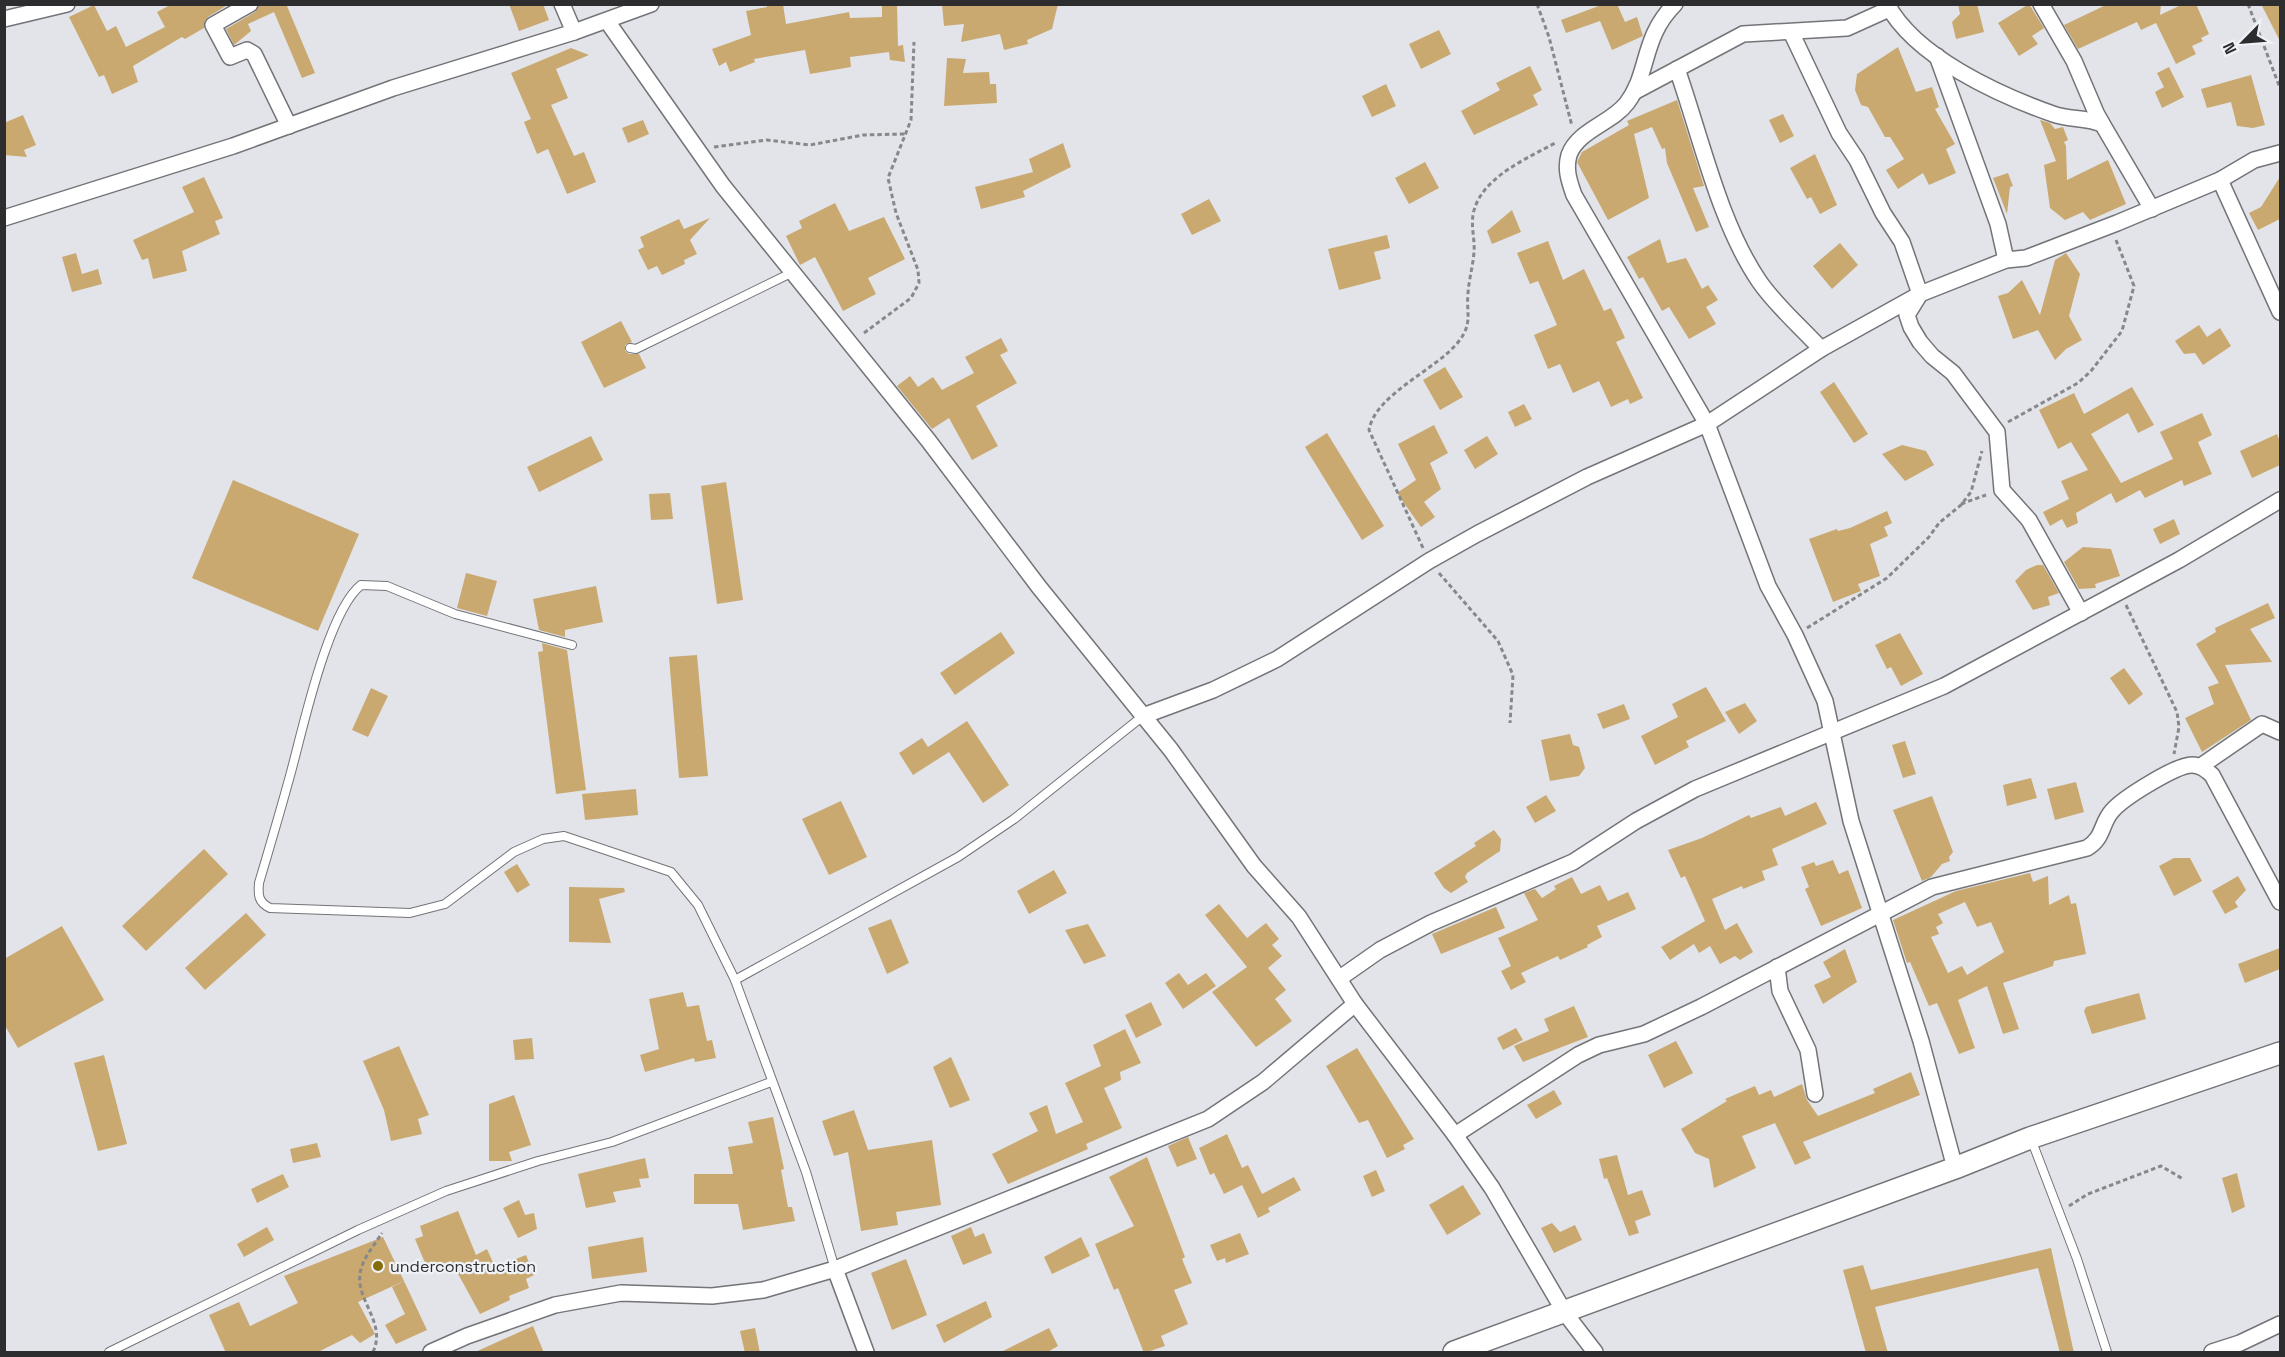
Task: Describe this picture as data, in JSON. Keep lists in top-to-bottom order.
{
  "places": ["underconstruction"],
  "north": "bottom left"
}
